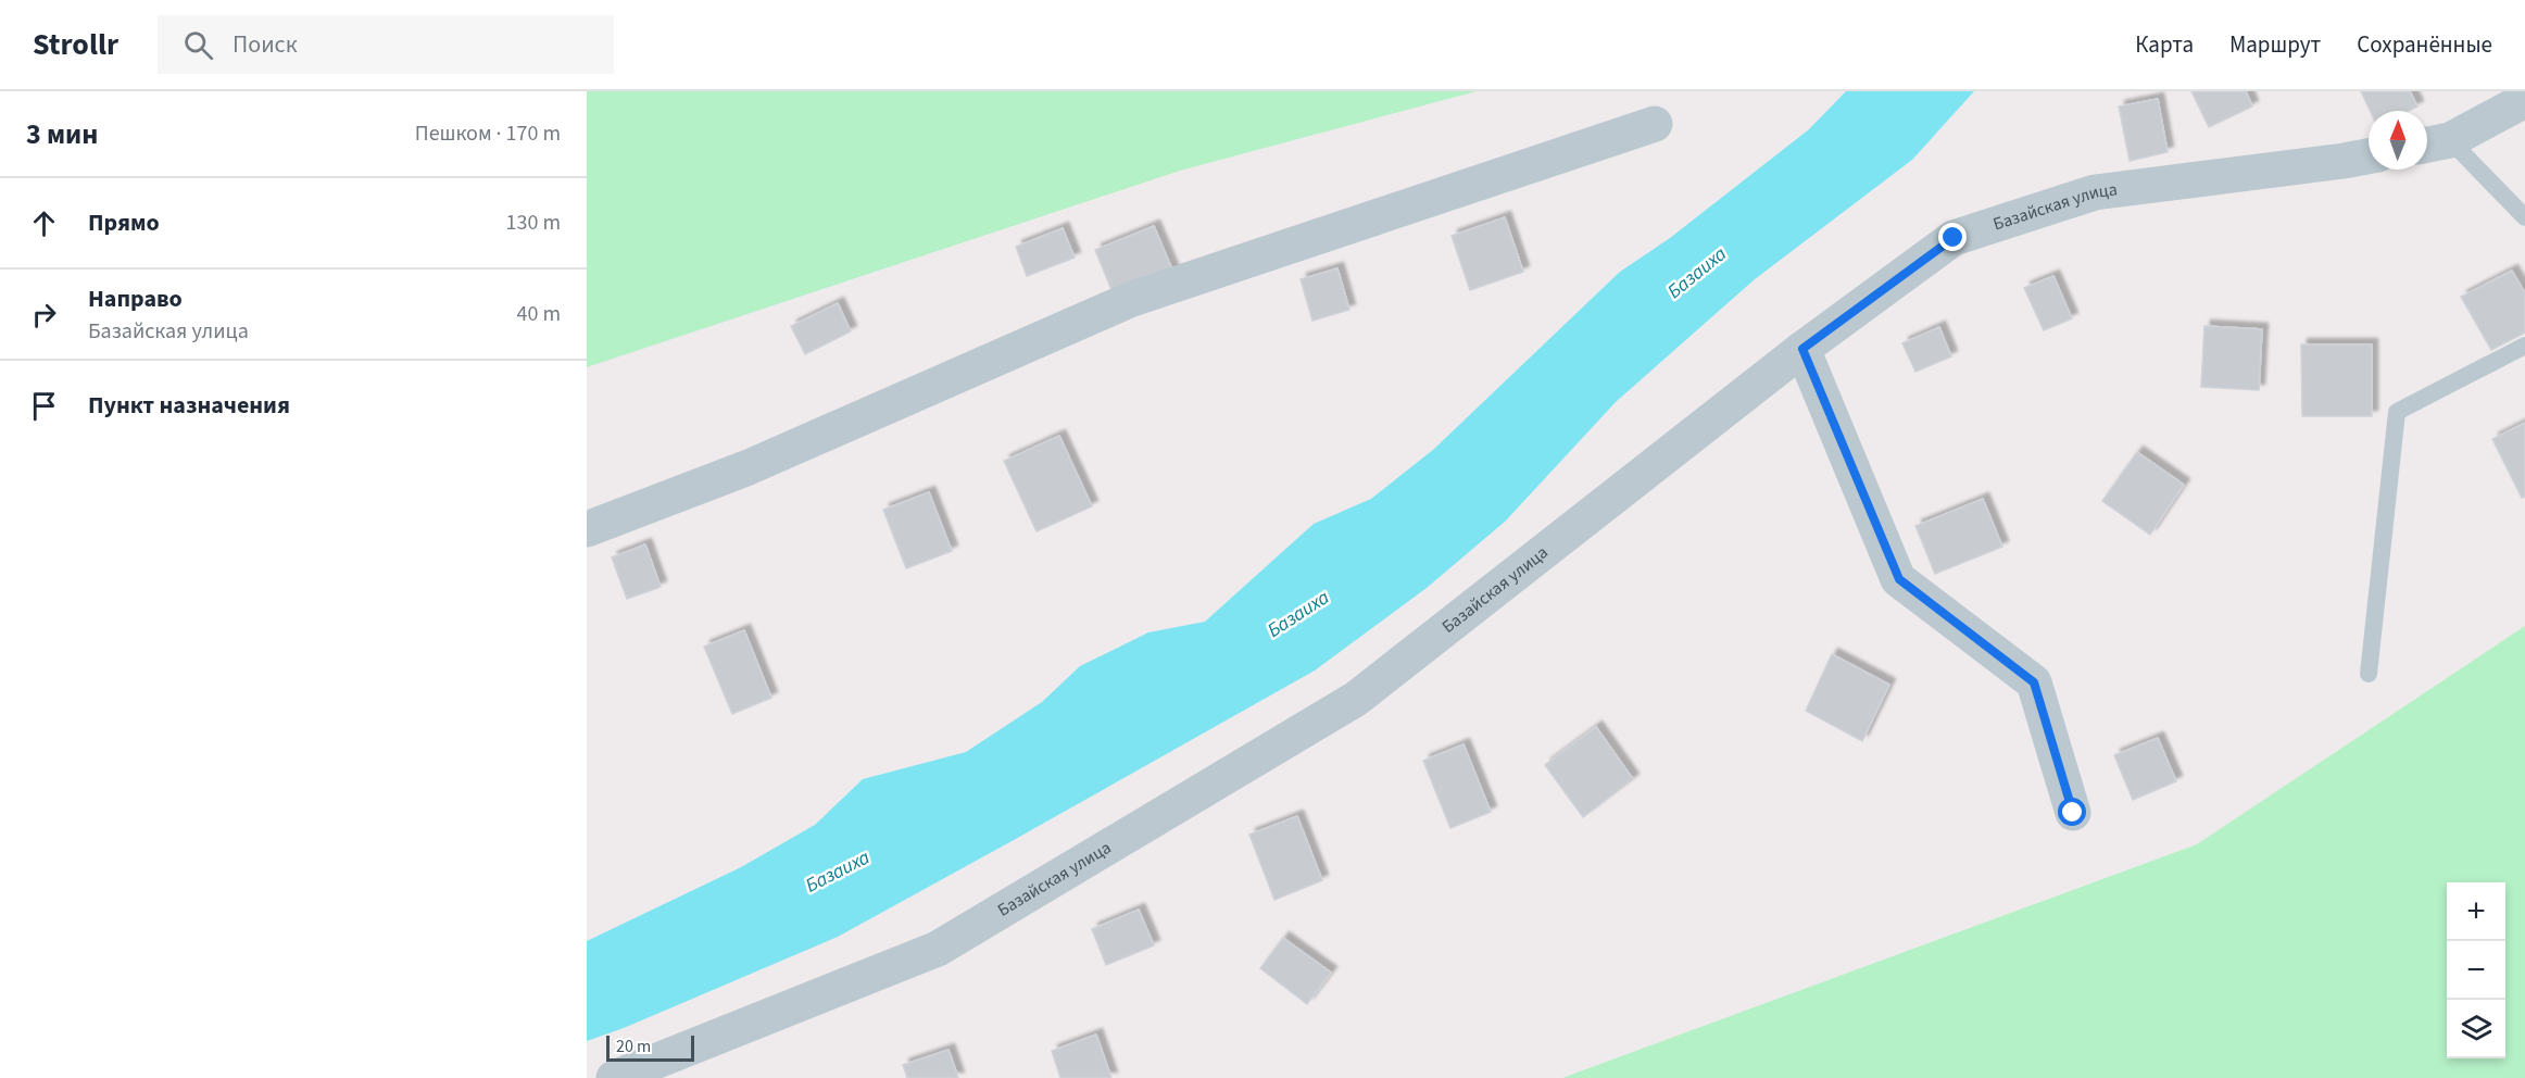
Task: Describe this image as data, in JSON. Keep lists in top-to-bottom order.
{
  "streets": {
    "street": ["Базайская улица"]
  },
  "water": ["Базаиха"],
  "scale_bar": "20 m",
  "north": "top",
  "page": {
    "header": "Strollr",
    "search": "Поиск",
    "nav": ["Карта", "Маршрут", "Сохранённые"],
    "heading": ["3 мин", "Пешком · 170 m"],
    "list": [
      ["Прямо", "130 m"],
      ["Направо", "Базайская улица", "40 m"],
      "Пункт назначения"
    ],
    "map_buttons": ["+", "−"],
    "scale": "20 m"
  }
}
